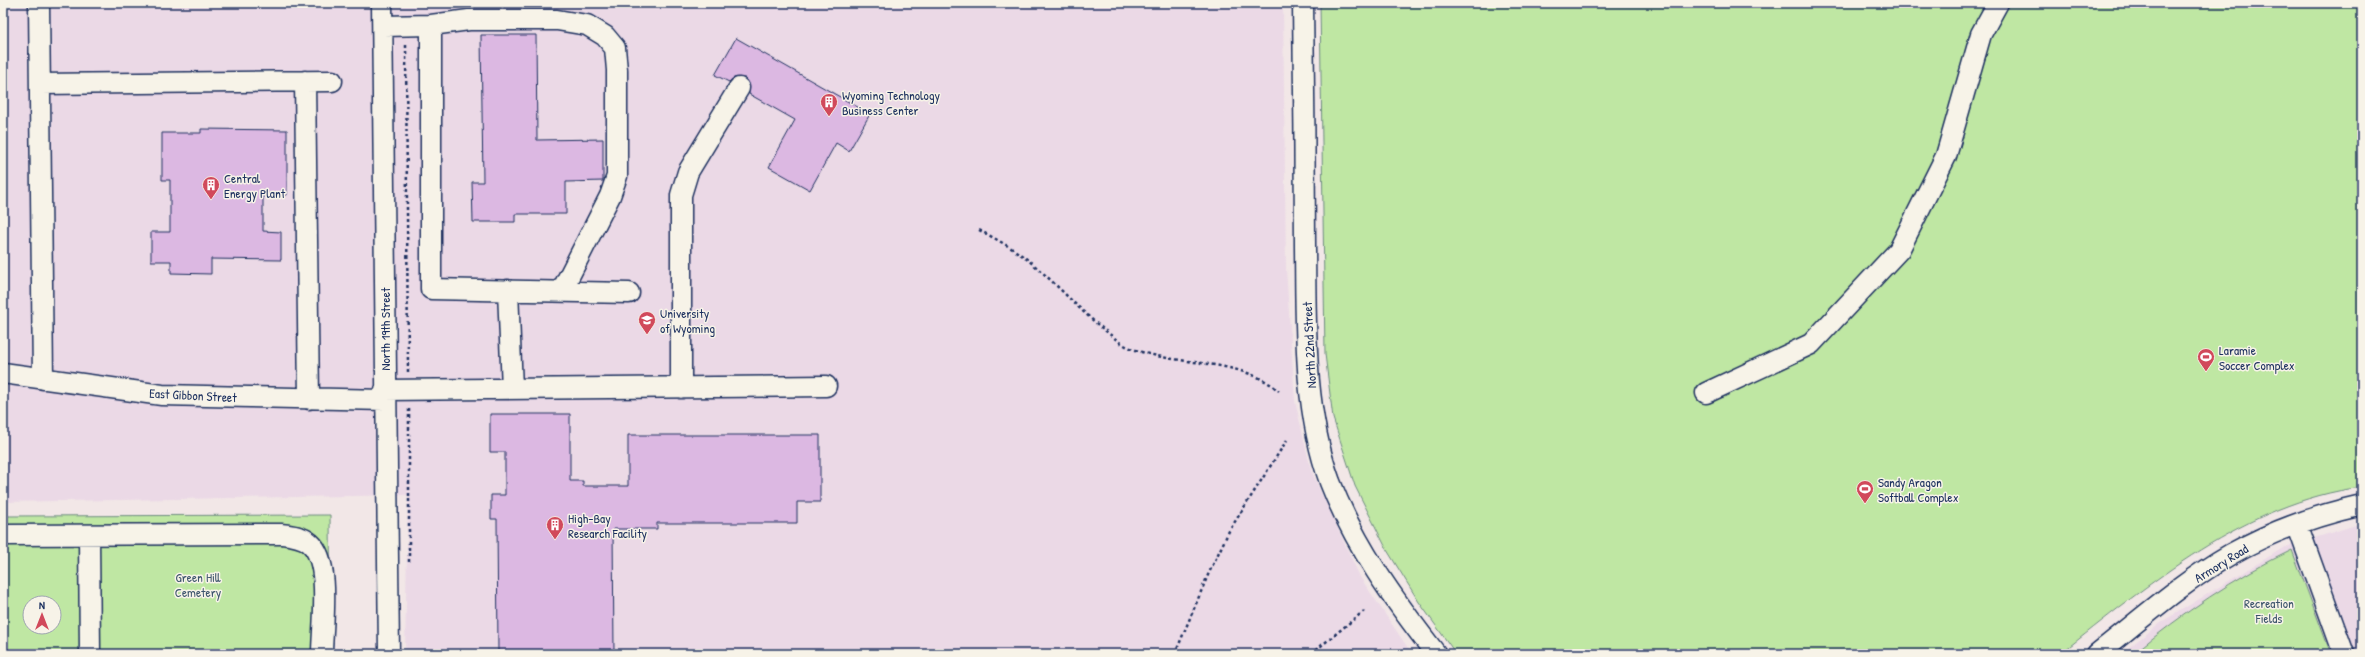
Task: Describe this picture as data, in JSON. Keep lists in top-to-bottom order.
{
  "streets": {
    "street": [
      "North 19th Street",
      "North 22nd Street",
      "East Gibbon Street",
      "Armory Road"
    ]
  },
  "crossings": [
    ["North 19th Street", "East Gibbon Street"]
  ],
  "parks": ["Green Hill Cemetery", "Recreation Fields"],
  "places": {
    "building": ["Wyoming Technology Business Center", "Central Energy Plant", "High-Bay Research Facility"],
    "school or university": ["University of Wyoming"],
    "sports": ["Laramie Soccer Complex", "Sandy Aragon Softball Complex"]
  },
  "north": "top"
}
